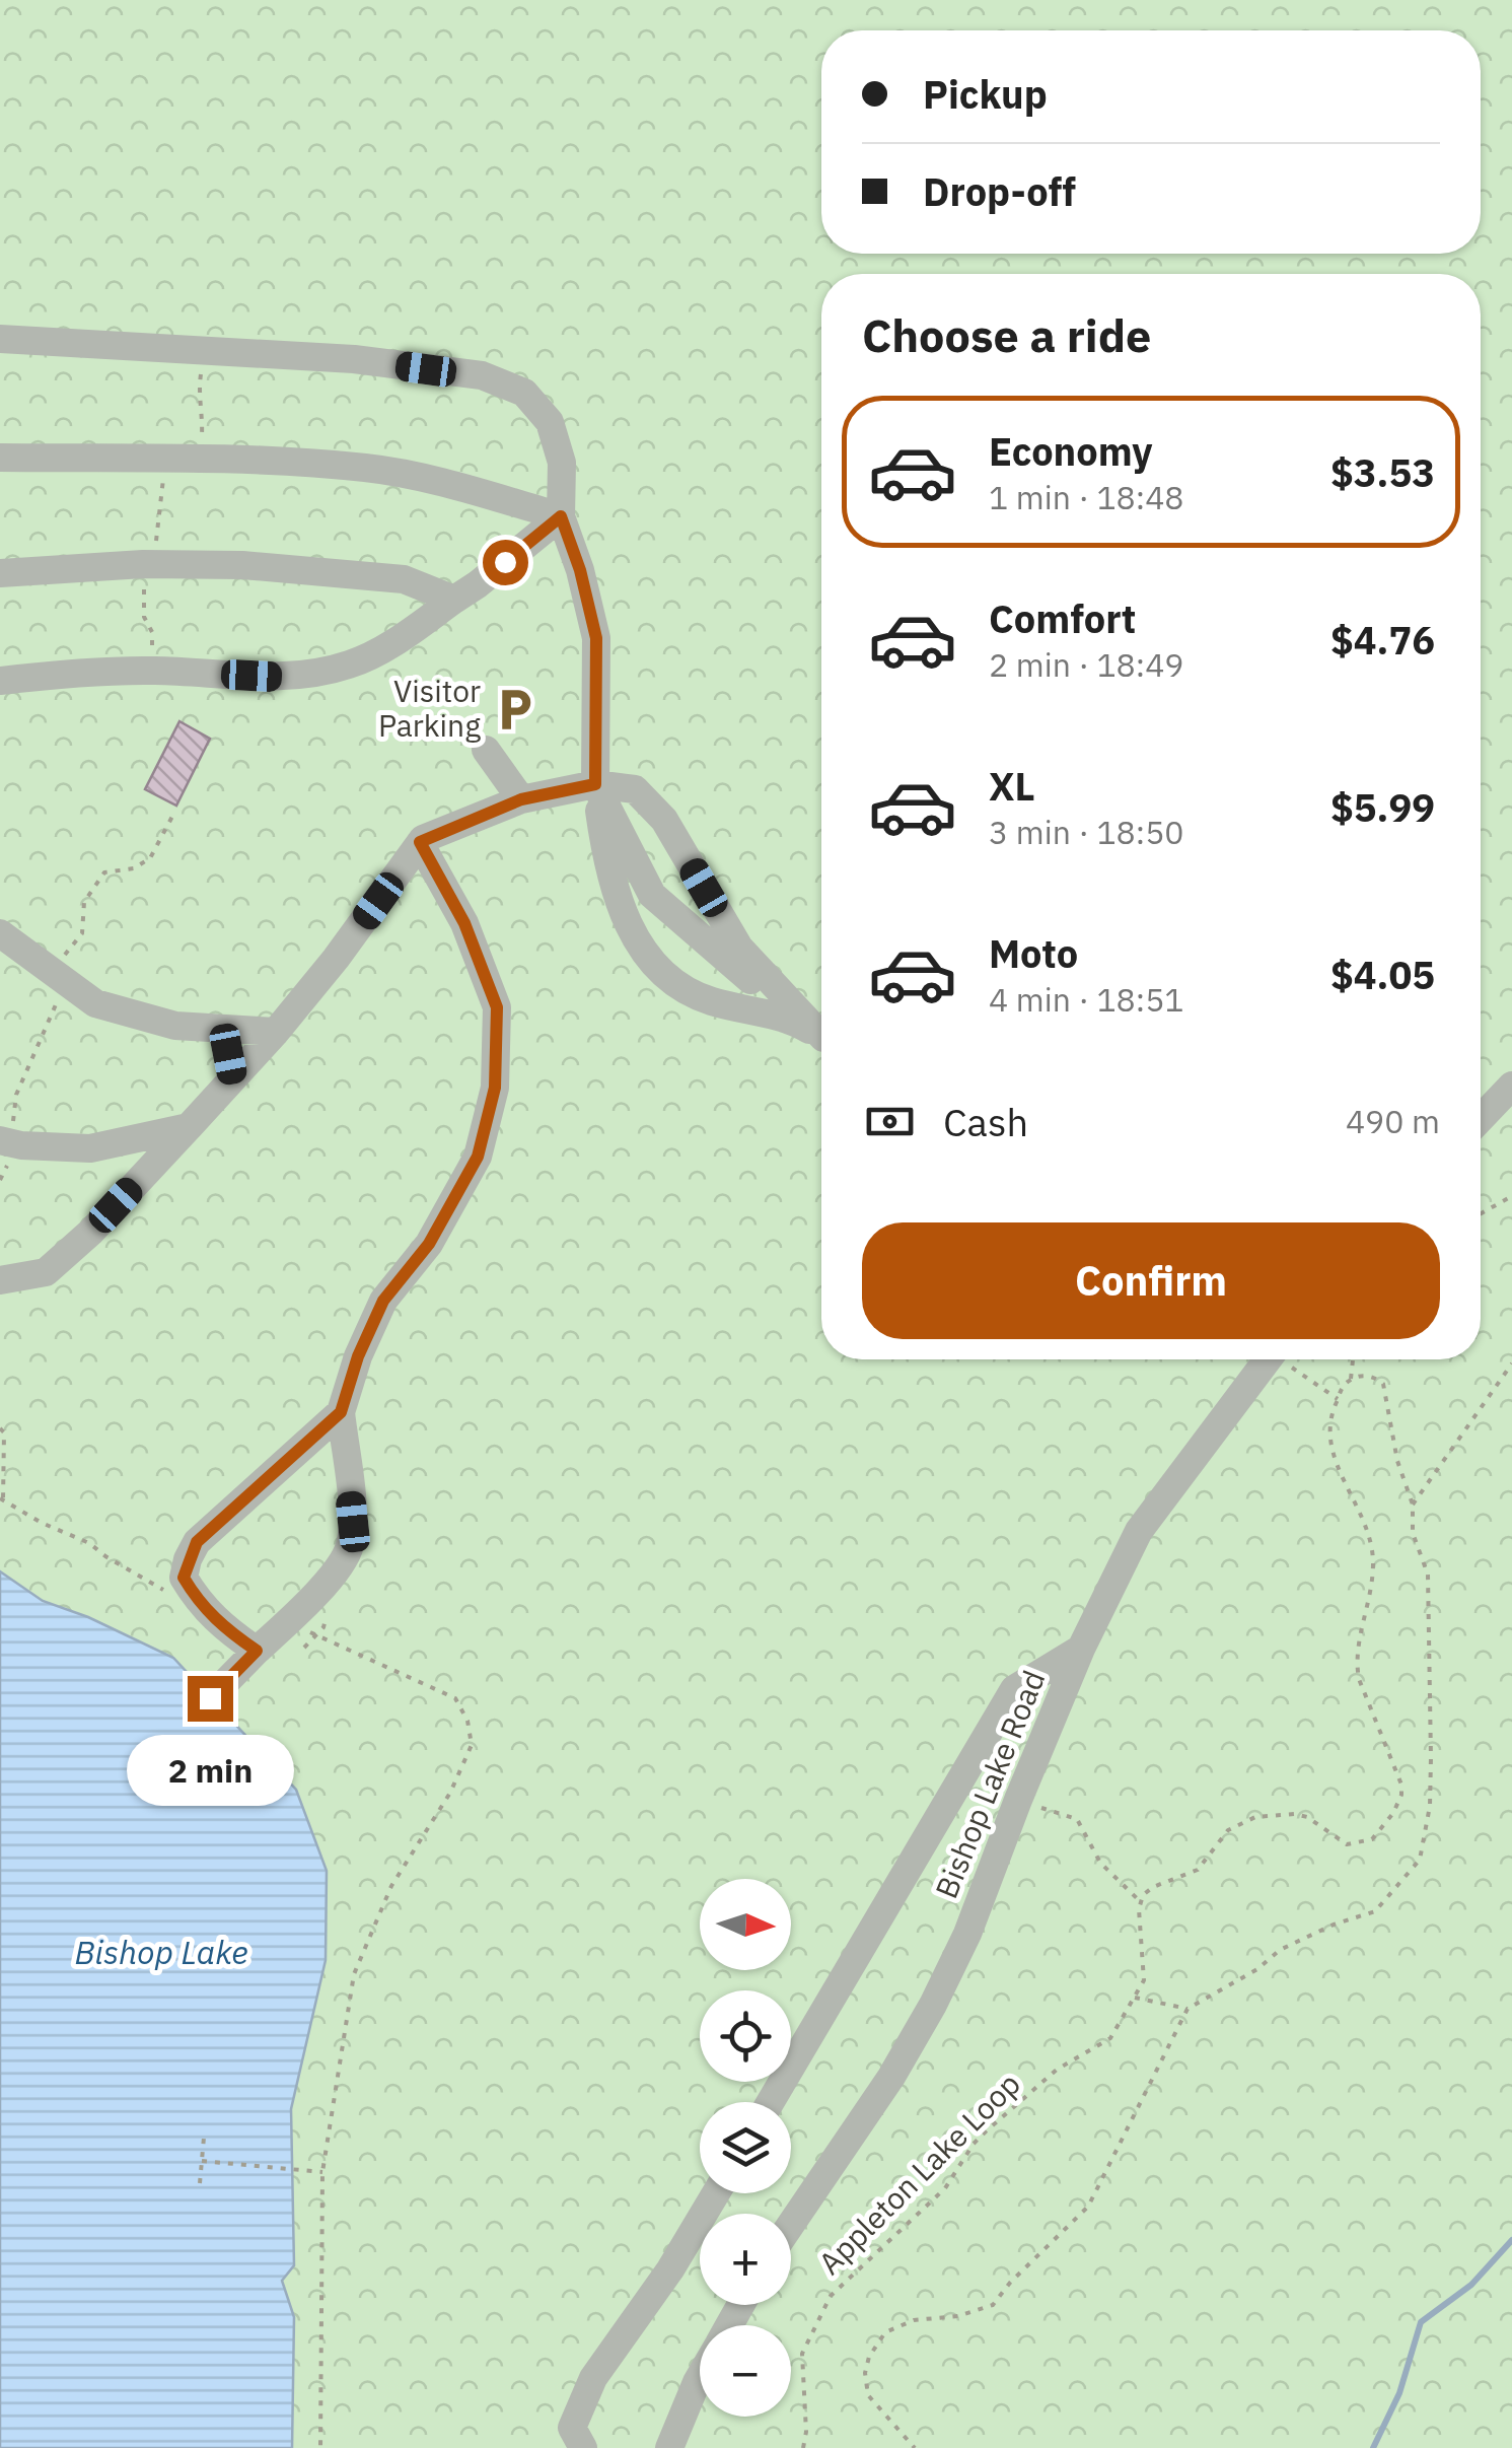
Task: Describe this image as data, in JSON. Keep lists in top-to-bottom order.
{
  "streets": {
    "street": ["Bishop Lake Road"],
    "path": ["Appleton Lake Loop"]
  },
  "water": ["Bishop Lake"],
  "places": {
    "parking": ["Visitor Parking"]
  },
  "north": "right",
  "page": {
    "banner": ["Pickup", "Drop-off"],
    "heading": "Choose a ride",
    "list": [
      {
        "name": "Economy",
        "note": "1 min · 18:48",
        "value": "$3.53"
      },
      {
        "name": "Comfort",
        "note": "2 min · 18:49",
        "value": "$4.76"
      },
      {
        "name": "XL",
        "note": "3 min · 18:50",
        "value": "$5.99"
      },
      {
        "name": "Moto",
        "note": "4 min · 18:51",
        "value": "$4.05"
      }
    ],
    "pay": ["Cash", "490 m"],
    "buttons": "Confirm",
    "bubble": "2 min",
    "map_buttons": ["+", "−"]
  }
}
